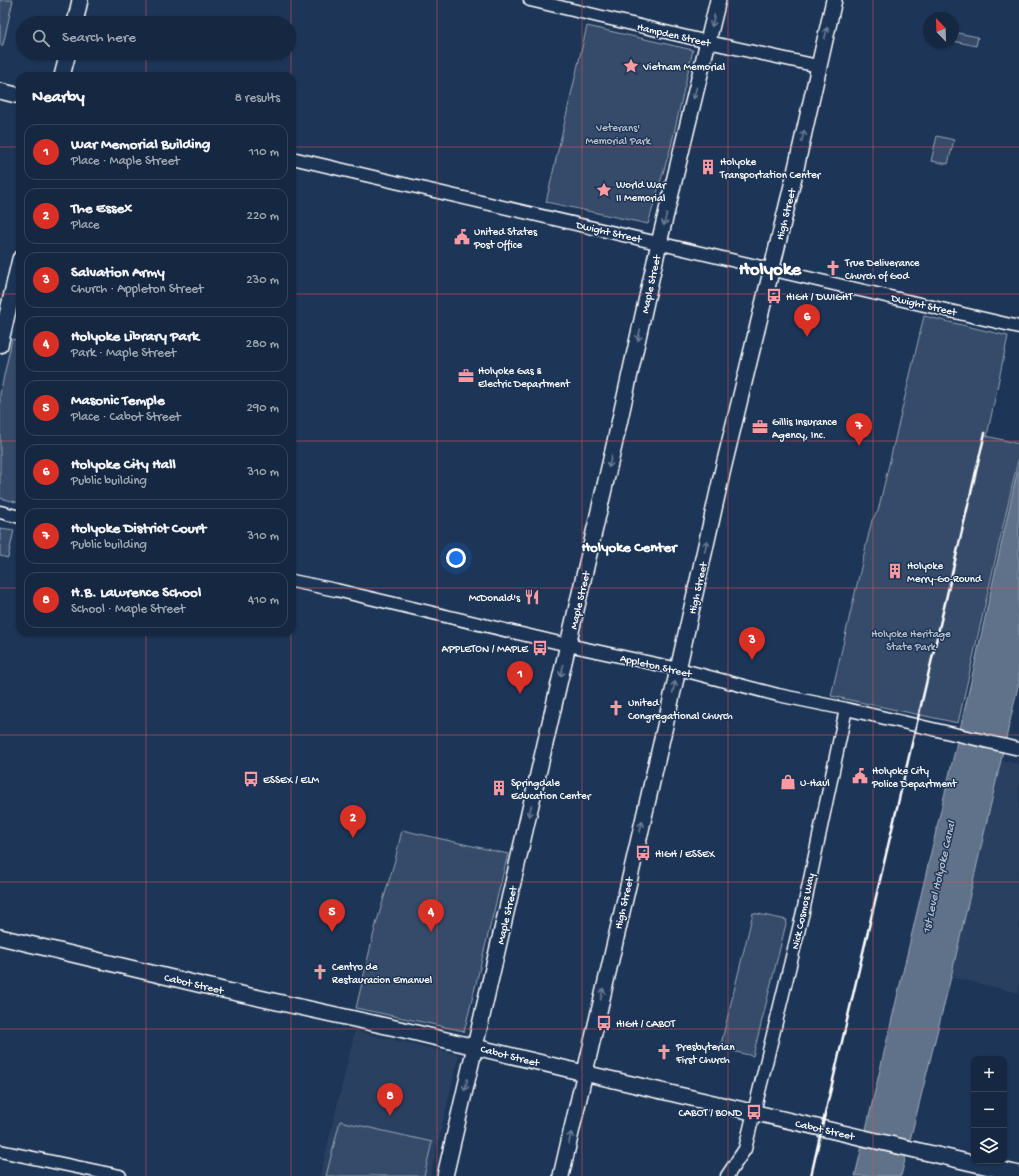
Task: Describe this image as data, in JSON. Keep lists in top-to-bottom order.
{
  "streets": {
    "main road": ["High Street", "Maple Street", "Cabot Street"],
    "street": [
      "Hampden Street",
      "Dwight Street",
      "Appleton Street",
      "Nick Cosmos Way"
    ]
  },
  "crossings": [
    ["Hampden Street", "High Street"],
    ["Hampden Street", "Maple Street"],
    ["High Street", "Dwight Street"],
    ["High Street", "Appleton Street"],
    ["High Street", "Cabot Street"],
    ["Dwight Street", "Maple Street"],
    ["Maple Street", "Appleton Street"],
    ["Maple Street", "Cabot Street"],
    ["Appleton Street", "Nick Cosmos Way"],
    ["Nick Cosmos Way", "Cabot Street"]
  ],
  "one_way": ["High Street", "Maple Street"],
  "districts": ["Holyoke", "Holyoke Center"],
  "water": ["1st Level Holyoke Canal"],
  "parks": ["Veterans' Memorial Park", "Holyoke Heritage State Park"],
  "places": {
    "place": ["Vietnam Memorial", "World War II Memorial"],
    "building": ["Holyoke Transportation Center", "Holyoke Merry-Go-Round", "Springdale Education Center"],
    "public building": ["United States Post Office", "Holyoke City Police Department"],
    "church": [
      "True Deliverance Church of God",
      "United Congregational Church",
      "Centro de Restauracion Emanuel",
      "Presbyterian First Church"
    ],
    "bus stop": [
      "HIGH / DWIGHT",
      "APPLETON / MAPLE",
      "ESSEX / ELM",
      "HIGH / ESSEX",
      "HIGH / CABOT",
      "CABOT / BOND"
    ],
    "office": ["Holyoke Gas & Electric Department", "Gillis Insurance Agency, Inc."],
    "restaurant": ["McDonald's"],
    "shop": ["U-Haul"]
  },
  "north": "top left",
  "page": {
    "search": "Search here",
    "heading": ["Nearby", "8 results"],
    "list": [
      {
        "mark": "1",
        "name": "War Memorial Building",
        "note": "Place · Maple Street",
        "value": "110 m"
      },
      {
        "mark": "2",
        "name": "The Essex",
        "note": "Place",
        "value": "220 m"
      },
      {
        "mark": "3",
        "name": "Salvation Army",
        "note": "Church · Appleton Street",
        "value": "230 m"
      },
      {
        "mark": "4",
        "name": "Holyoke Library Park",
        "note": "Park · Maple Street",
        "value": "280 m"
      },
      {
        "mark": "5",
        "name": "Masonic Temple",
        "note": "Place · Cabot Street",
        "value": "290 m"
      },
      {
        "mark": "6",
        "name": "Holyoke City Hall",
        "note": "Public building",
        "value": "310 m"
      },
      {
        "mark": "7",
        "name": "Holyoke District Court",
        "note": "Public building",
        "value": "310 m"
      },
      {
        "mark": "8",
        "name": "H.B. Lawrence School",
        "note": "School · Maple Street",
        "value": "410 m"
      }
    ],
    "pins": [
      "6",
      "7",
      "3",
      "1",
      "2",
      "4",
      "5",
      "8"
    ],
    "map_buttons": ["+", "−"]
  }
}
